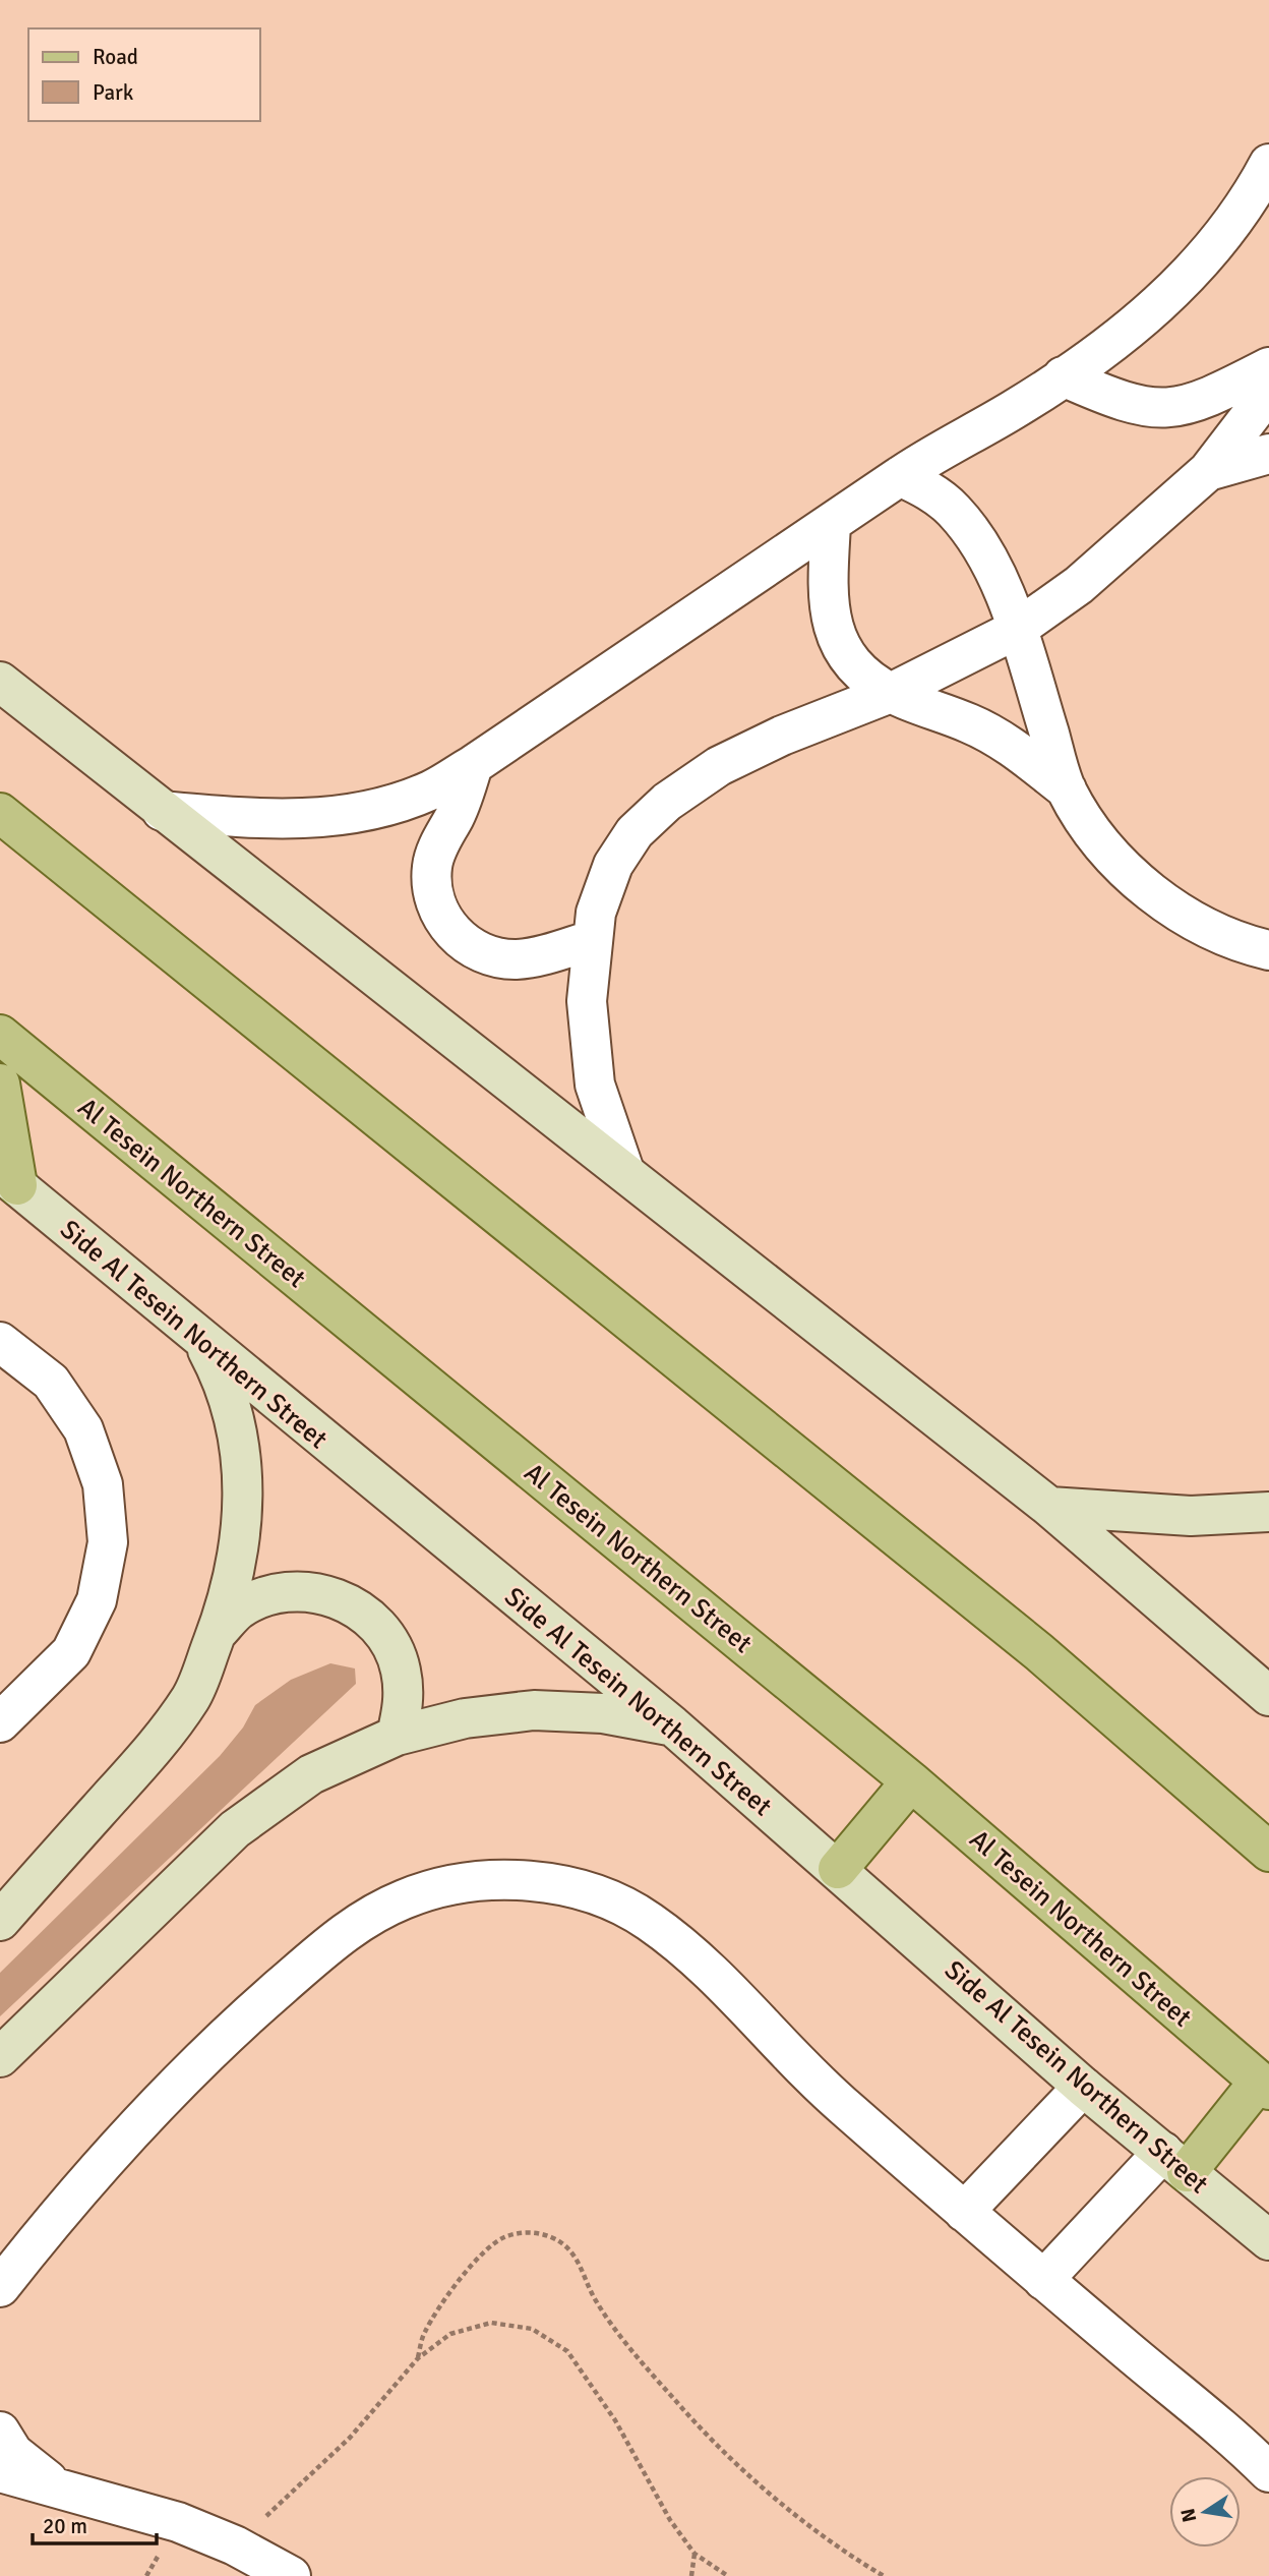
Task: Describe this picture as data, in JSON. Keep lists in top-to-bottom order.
{
  "streets": {
    "main road": ["Al Tesein Northern Street"],
    "street": ["Side Al Tesein Northern Street"]
  },
  "legend": ["Road", "Park"],
  "scale_bar": "20 m",
  "north": "left"
}
